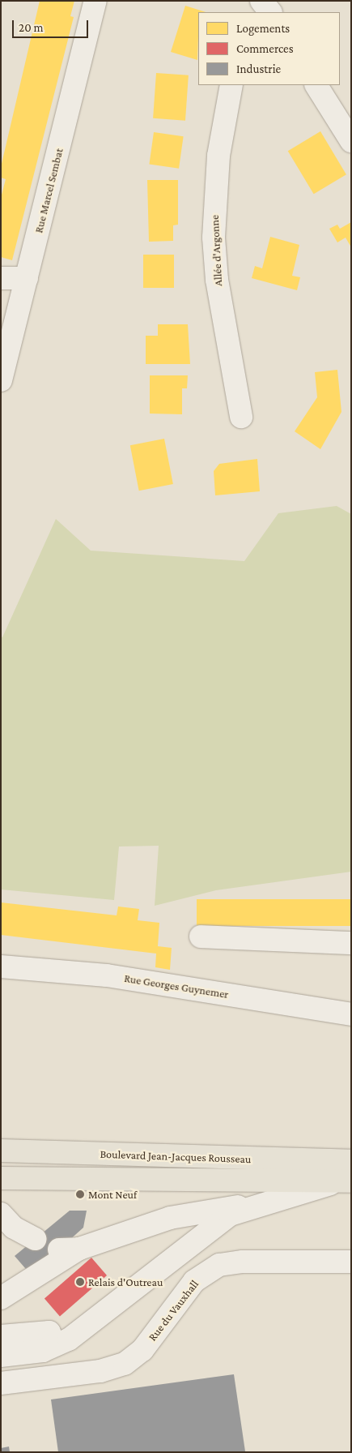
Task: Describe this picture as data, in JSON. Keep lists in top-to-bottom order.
{
  "streets": {
    "main road": ["Boulevard Jean-Jacques Rousseau"],
    "street": [
      "Rue Marcel Sembat",
      "Allée d'Argonne",
      "Rue Georges Guynemer",
      "Rue du Vauxhall"
    ]
  },
  "places": ["Mont Neuf", "Relais d'Outreau"],
  "legend": ["Logements", "Commerces", "Industrie"],
  "scale_bar": "20 m"
}
